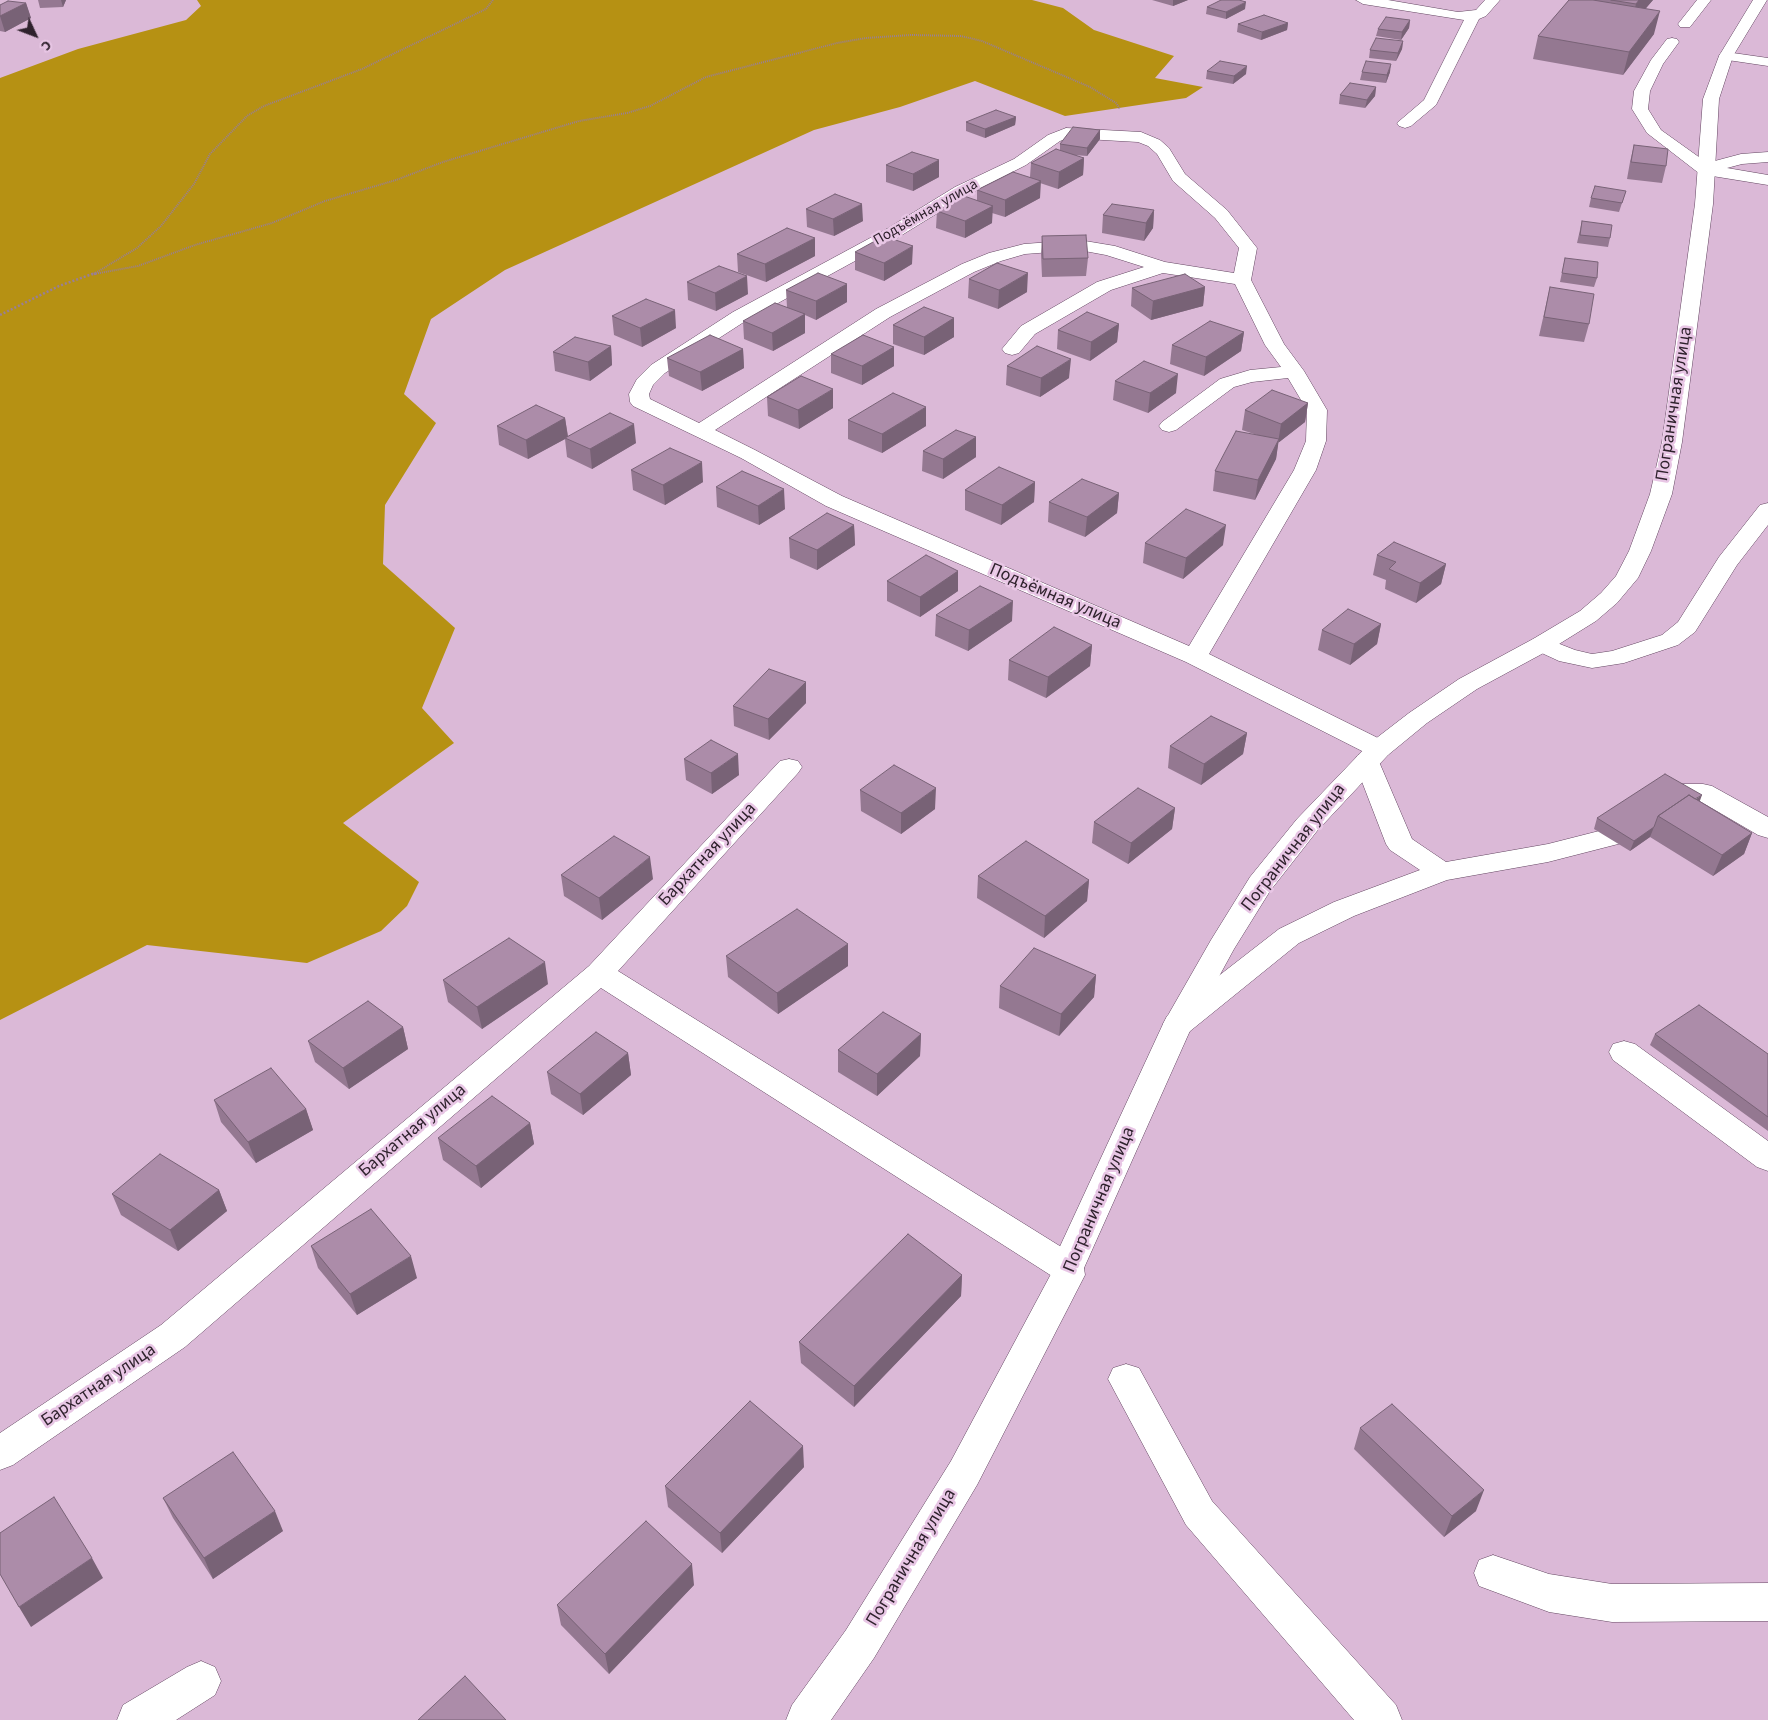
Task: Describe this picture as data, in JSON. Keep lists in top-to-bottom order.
{
  "streets": {
    "street": ["Подъёмная улица", "Пограничная улица", "Бархатная улица"]
  },
  "crossings": [
    ["Подъёмная улица", "Пограничная улица"]
  ],
  "north": "bottom right"
}
